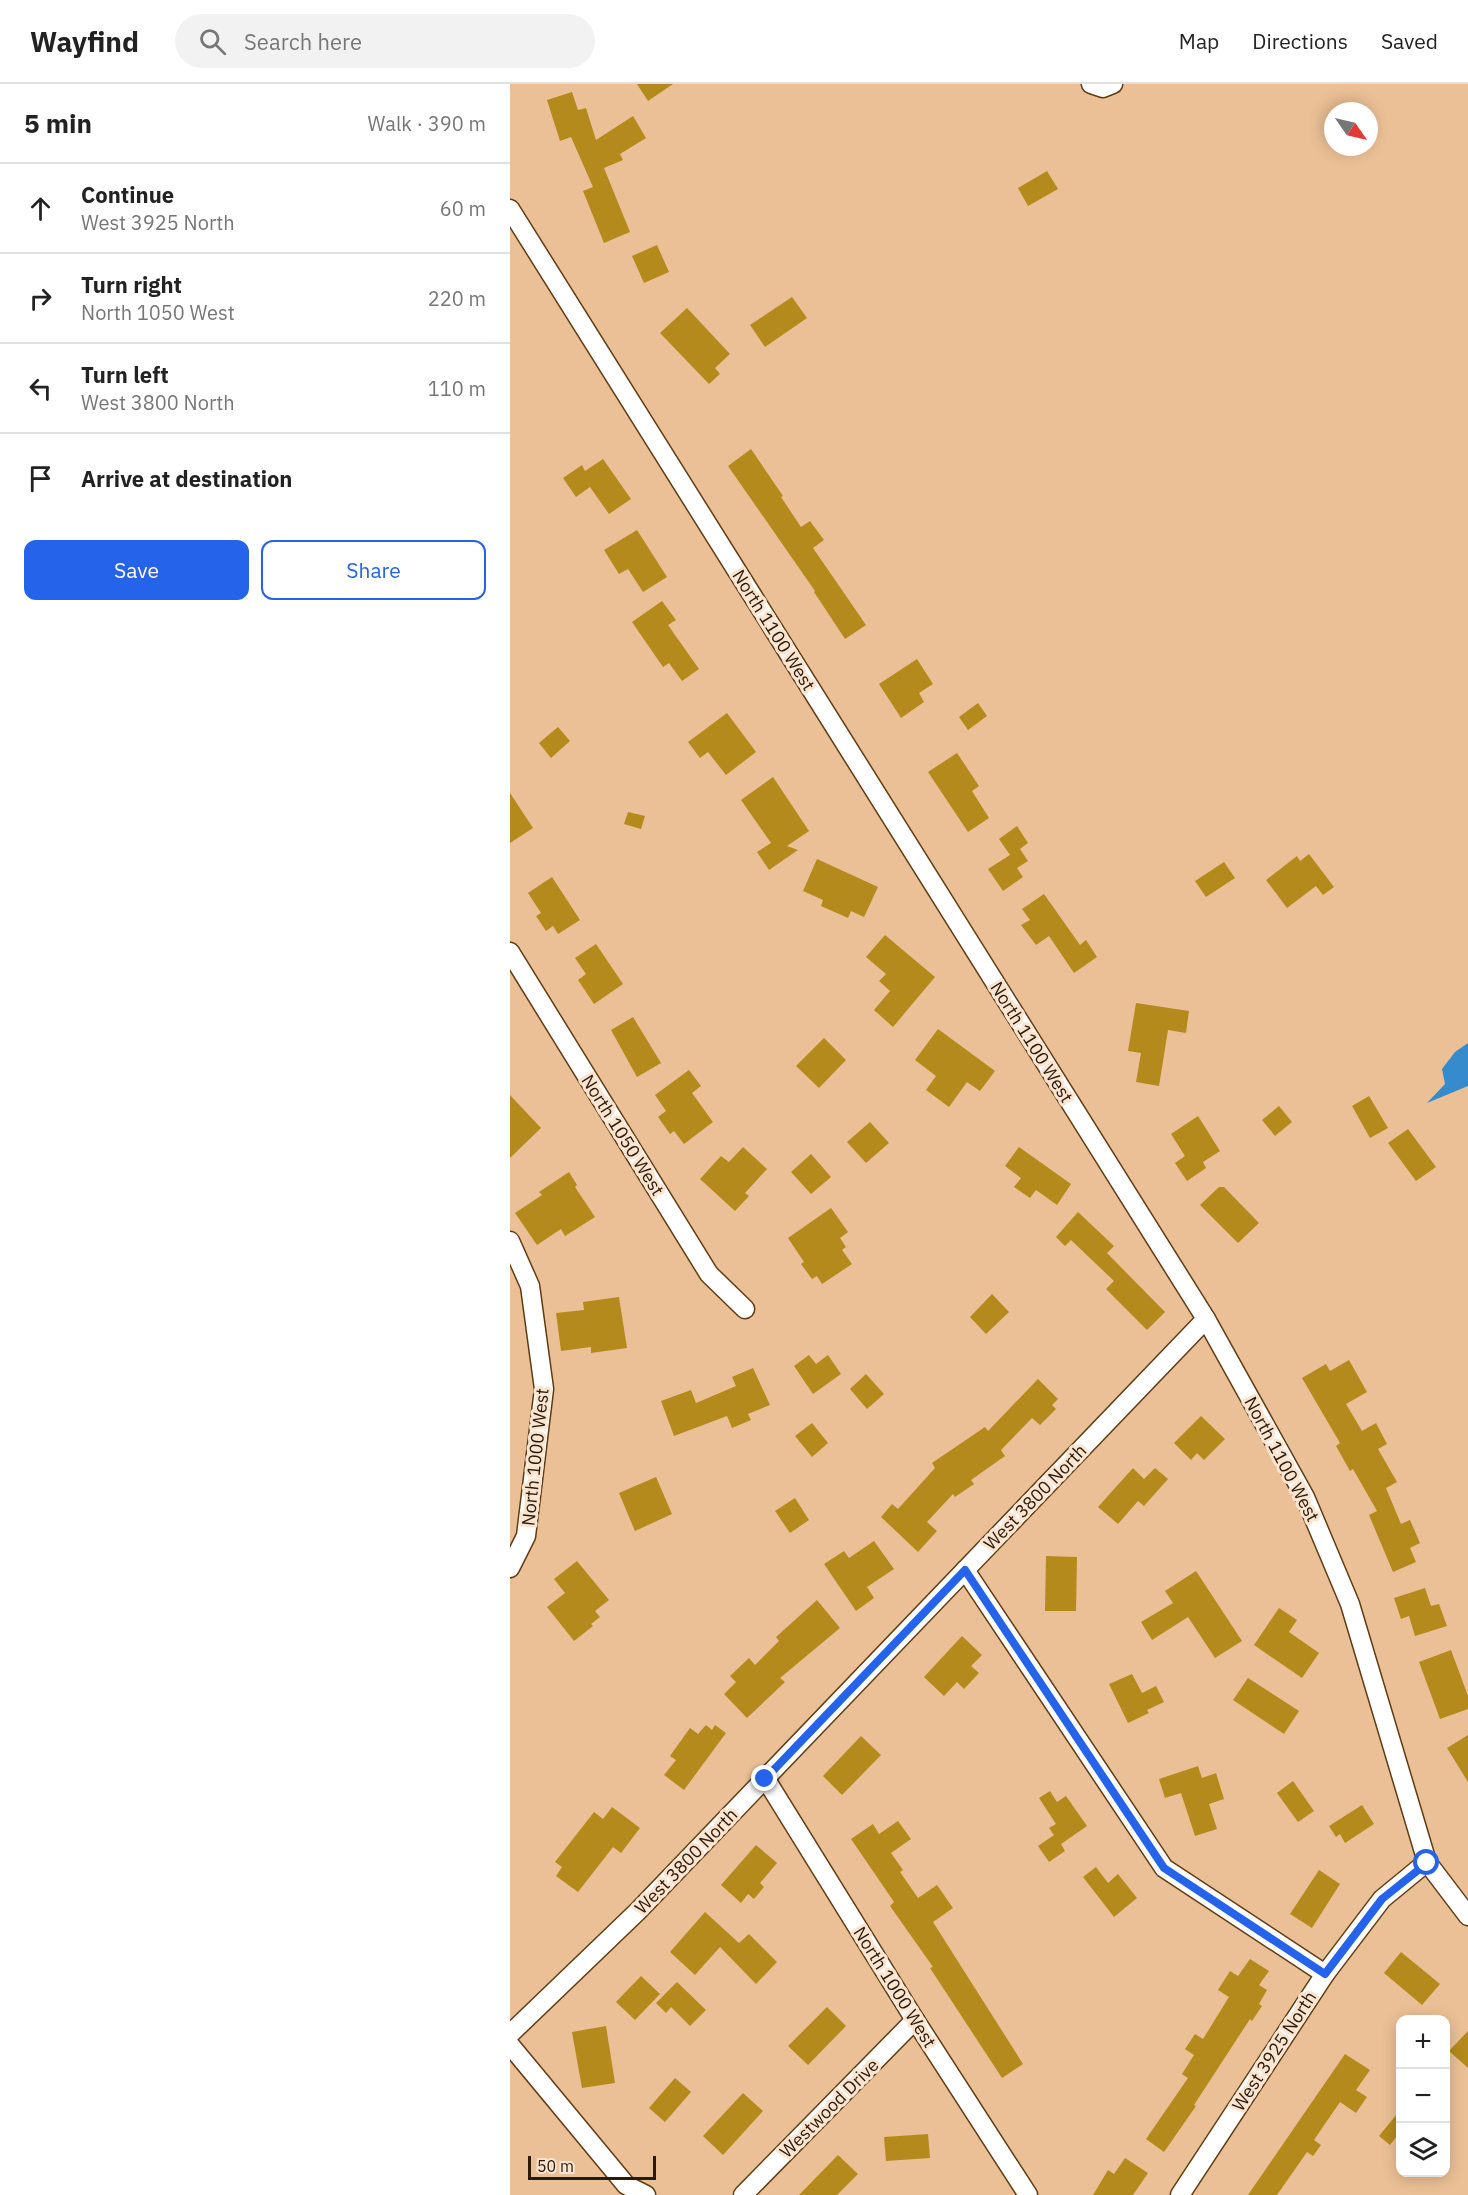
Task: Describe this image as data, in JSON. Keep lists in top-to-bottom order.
{
  "streets": {
    "street": [
      "North 1100 West",
      "North 1050 West",
      "North 1000 West",
      "West 3800 North",
      "West 3925 North",
      "Westwood Drive"
    ]
  },
  "crossings": [
    ["North 1100 West", "West 3800 North"],
    ["North 1100 West", "West 3925 North"],
    ["North 1000 West", "West 3800 North"],
    ["North 1000 West", "Westwood Drive"]
  ],
  "scale_bar": "50 m",
  "north": "bottom right",
  "page": {
    "header": "Wayfind",
    "search": "Search here",
    "nav": ["Map", "Directions", "Saved"],
    "heading": ["5 min", "Walk · 390 m"],
    "list": [
      ["Continue", "West 3925 North", "60 m"],
      ["Turn right", "North 1050 West", "220 m"],
      ["Turn left", "West 3800 North", "110 m"],
      "Arrive at destination"
    ],
    "buttons": ["Save", "Share"],
    "map_buttons": ["+", "−"],
    "scale": "50 m"
  }
}
